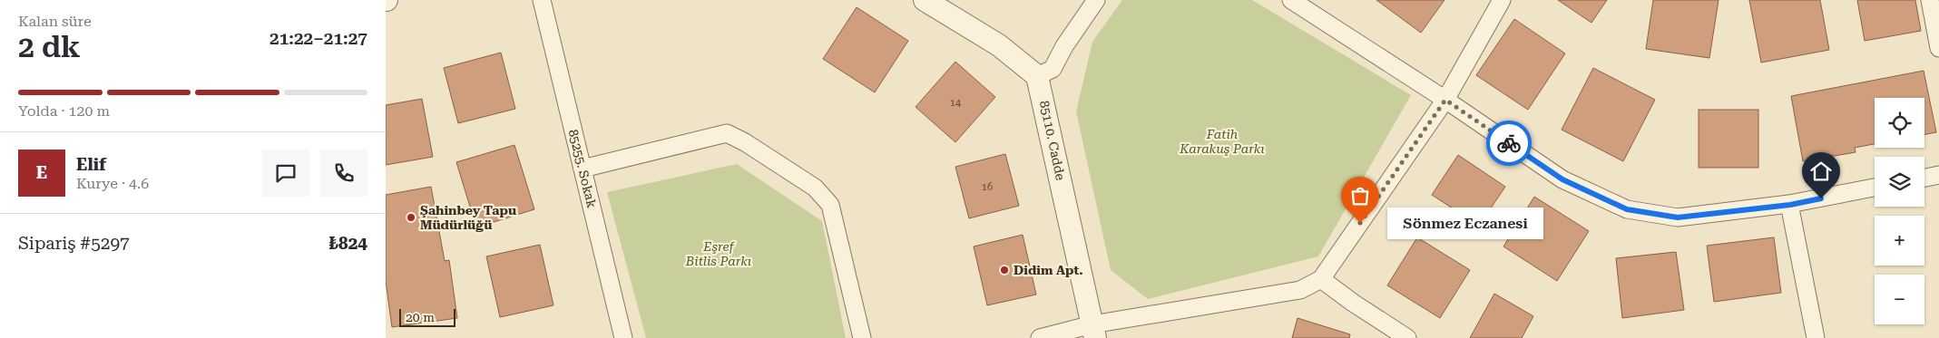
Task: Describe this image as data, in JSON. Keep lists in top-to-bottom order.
{
  "streets": {
    "street": ["85110. Cadde", "85255. Sokak"]
  },
  "parks": ["Fatih Karakuş Parkı", "Eşref Bitlis Parkı"],
  "places": ["Şahinbey Tapu Müdürlüğü", "Sönmez Eczanesi", "Didim Apt."],
  "house_numbers": ["14", "16"],
  "scale_bar": "20 m",
  "page": {
    "heading": ["2 dk", "Kalan süre", "21:22–21:27"],
    "panel": [
      "Elif",
      "Kurye · 4.6",
      "Sipariş #5297",
      "₺824"
    ],
    "bar": "Yolda · 120 m",
    "map_buttons": ["+", "−"],
    "round": "E",
    "bubble": "Sönmez Eczanesi",
    "scale": "20 m"
  }
}
